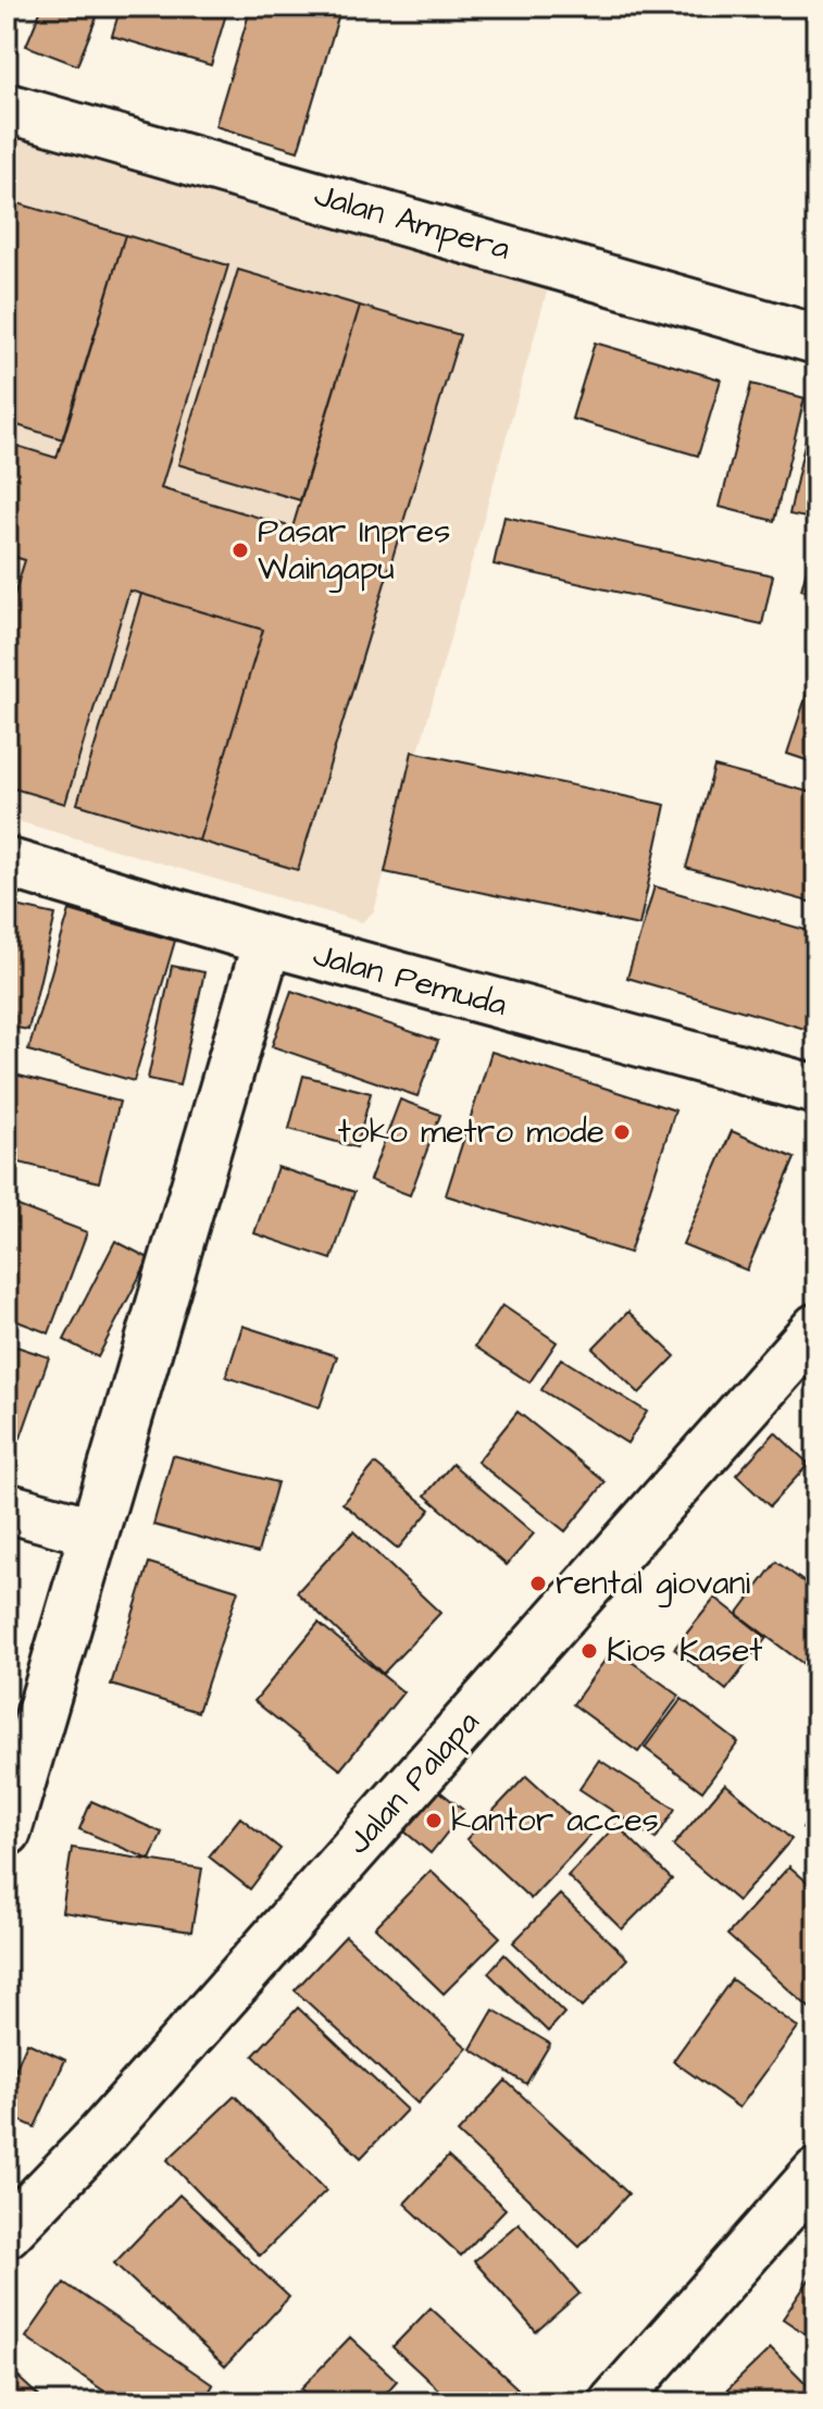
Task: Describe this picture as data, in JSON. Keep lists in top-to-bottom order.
{
  "streets": {
    "street": ["Jalan Ampera", "Jalan Pemuda", "Jalan Palapa"]
  },
  "places": [
    "Pasar Inpres Waingapu",
    "toko metro mode",
    "rental giovani",
    "Kios Kaset",
    "kantor acces"
  ]
}
